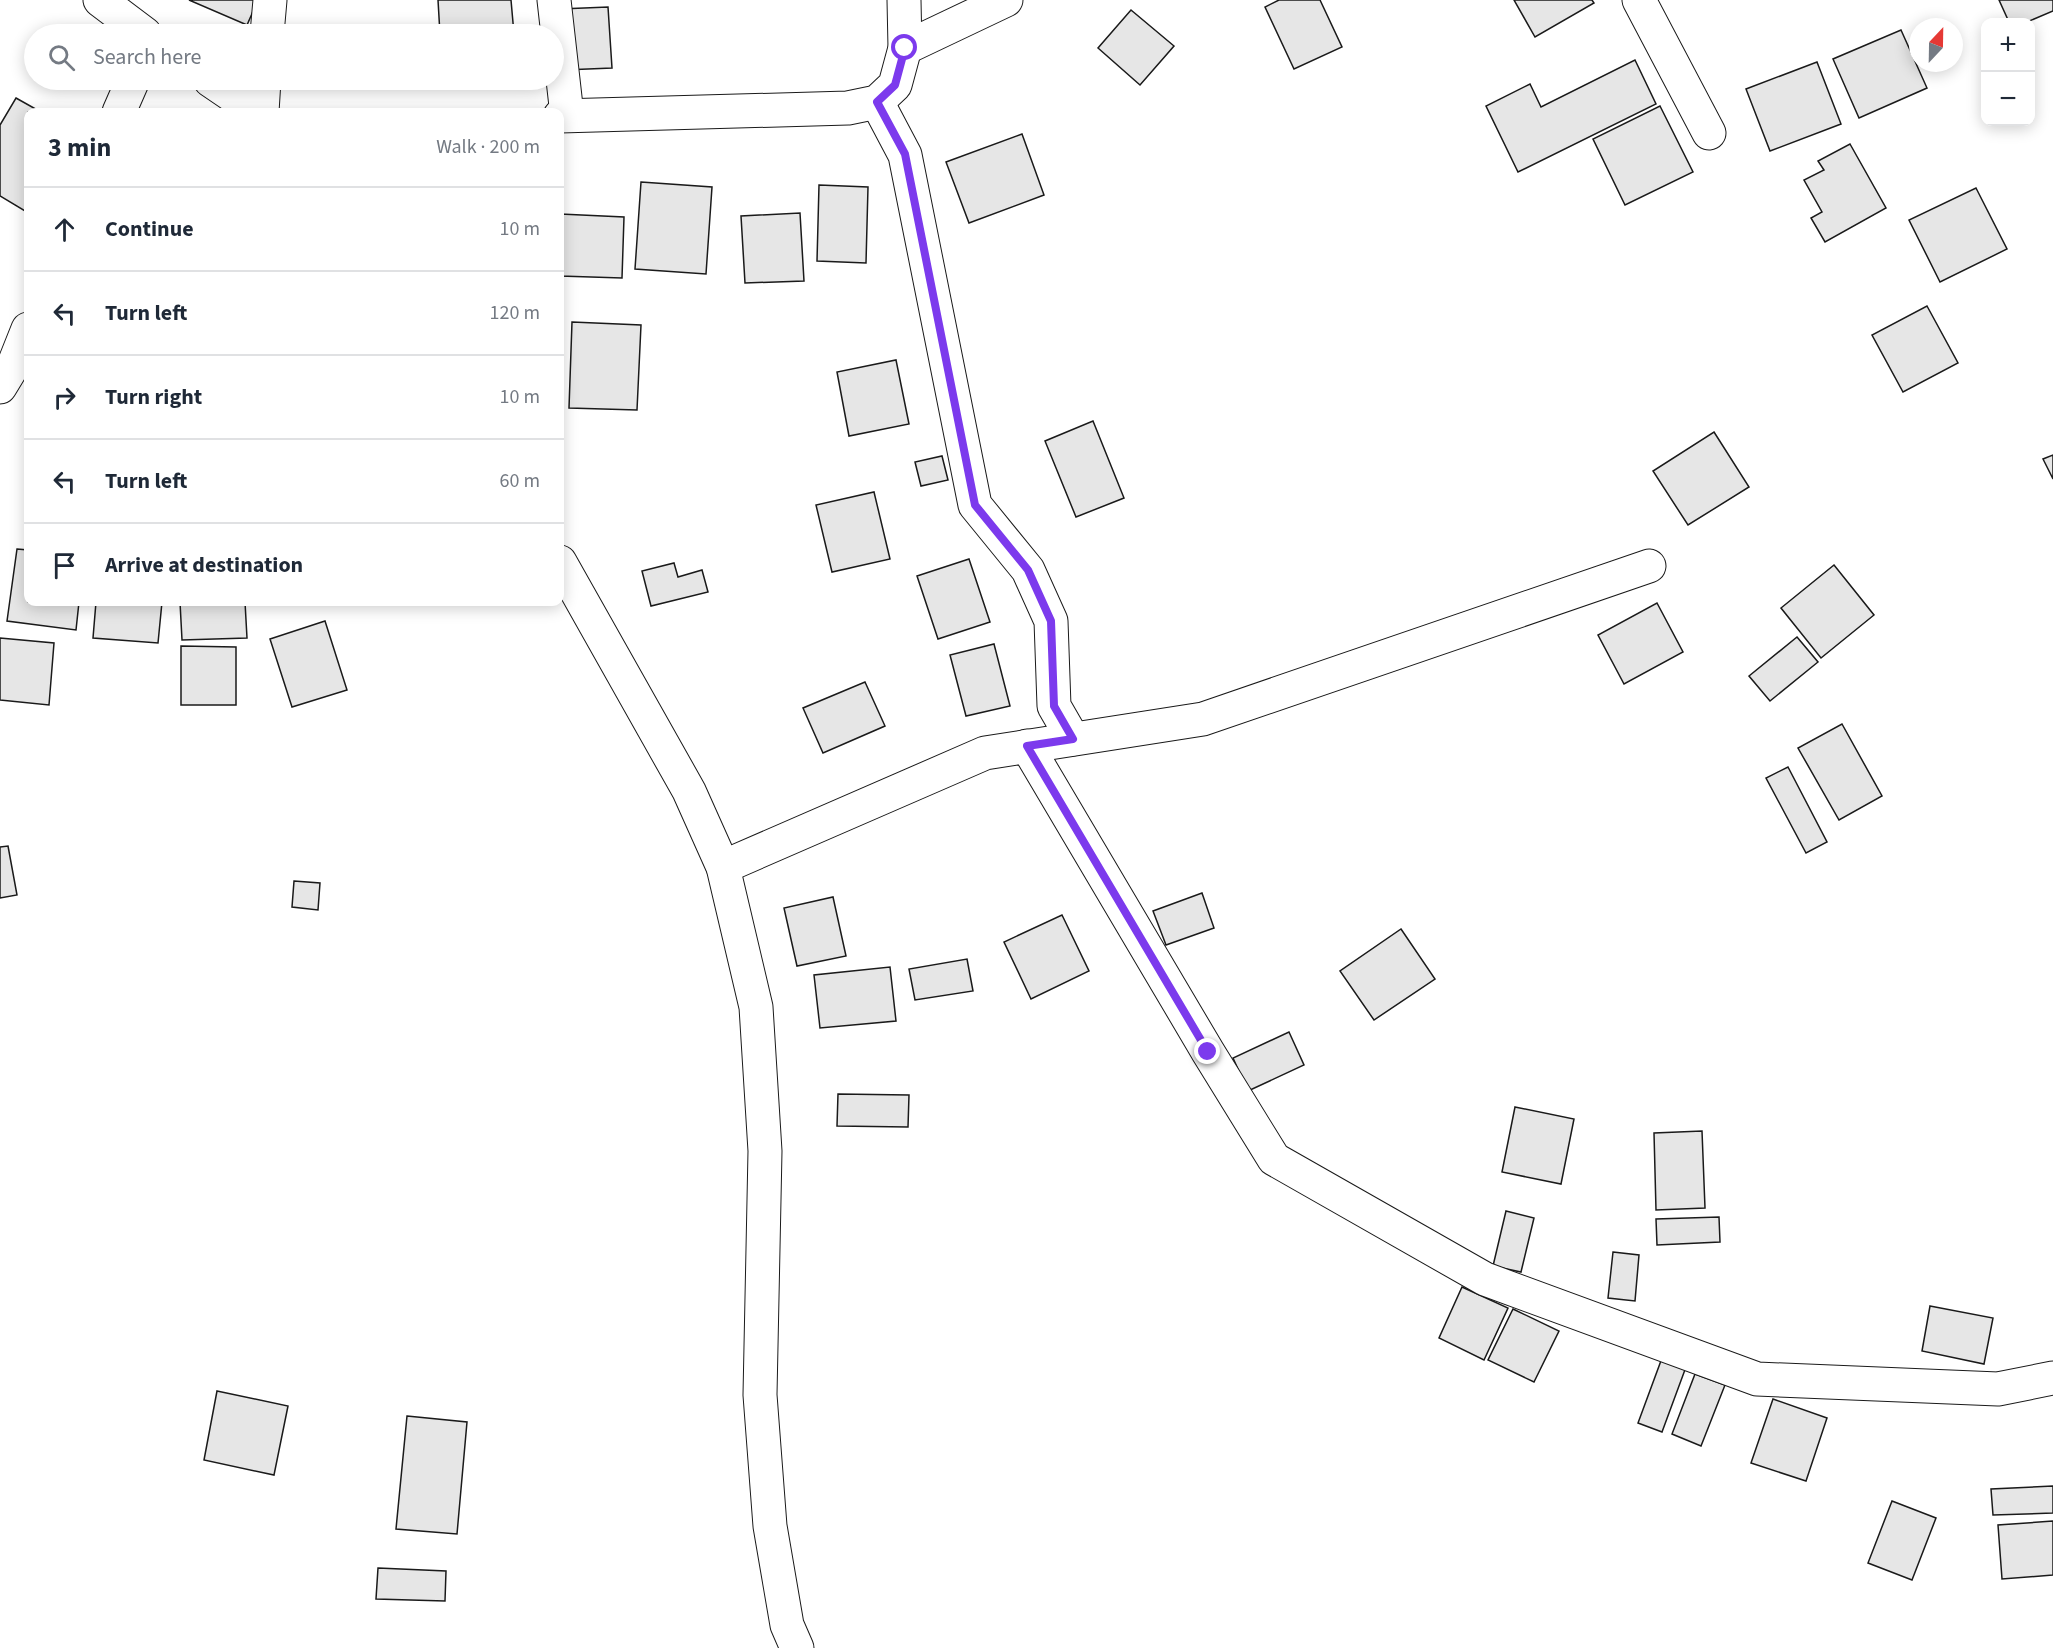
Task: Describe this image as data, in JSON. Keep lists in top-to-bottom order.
{
  "north": "top",
  "page": {
    "map_buttons": ["+", "−"],
    "search": "Search here",
    "heading": ["3 min", "Walk · 200 m"],
    "list": [
      ["Continue", "10 m"],
      ["Turn left", "120 m"],
      ["Turn right", "10 m"],
      ["Turn left", "60 m"],
      "Arrive at destination"
    ]
  }
}
